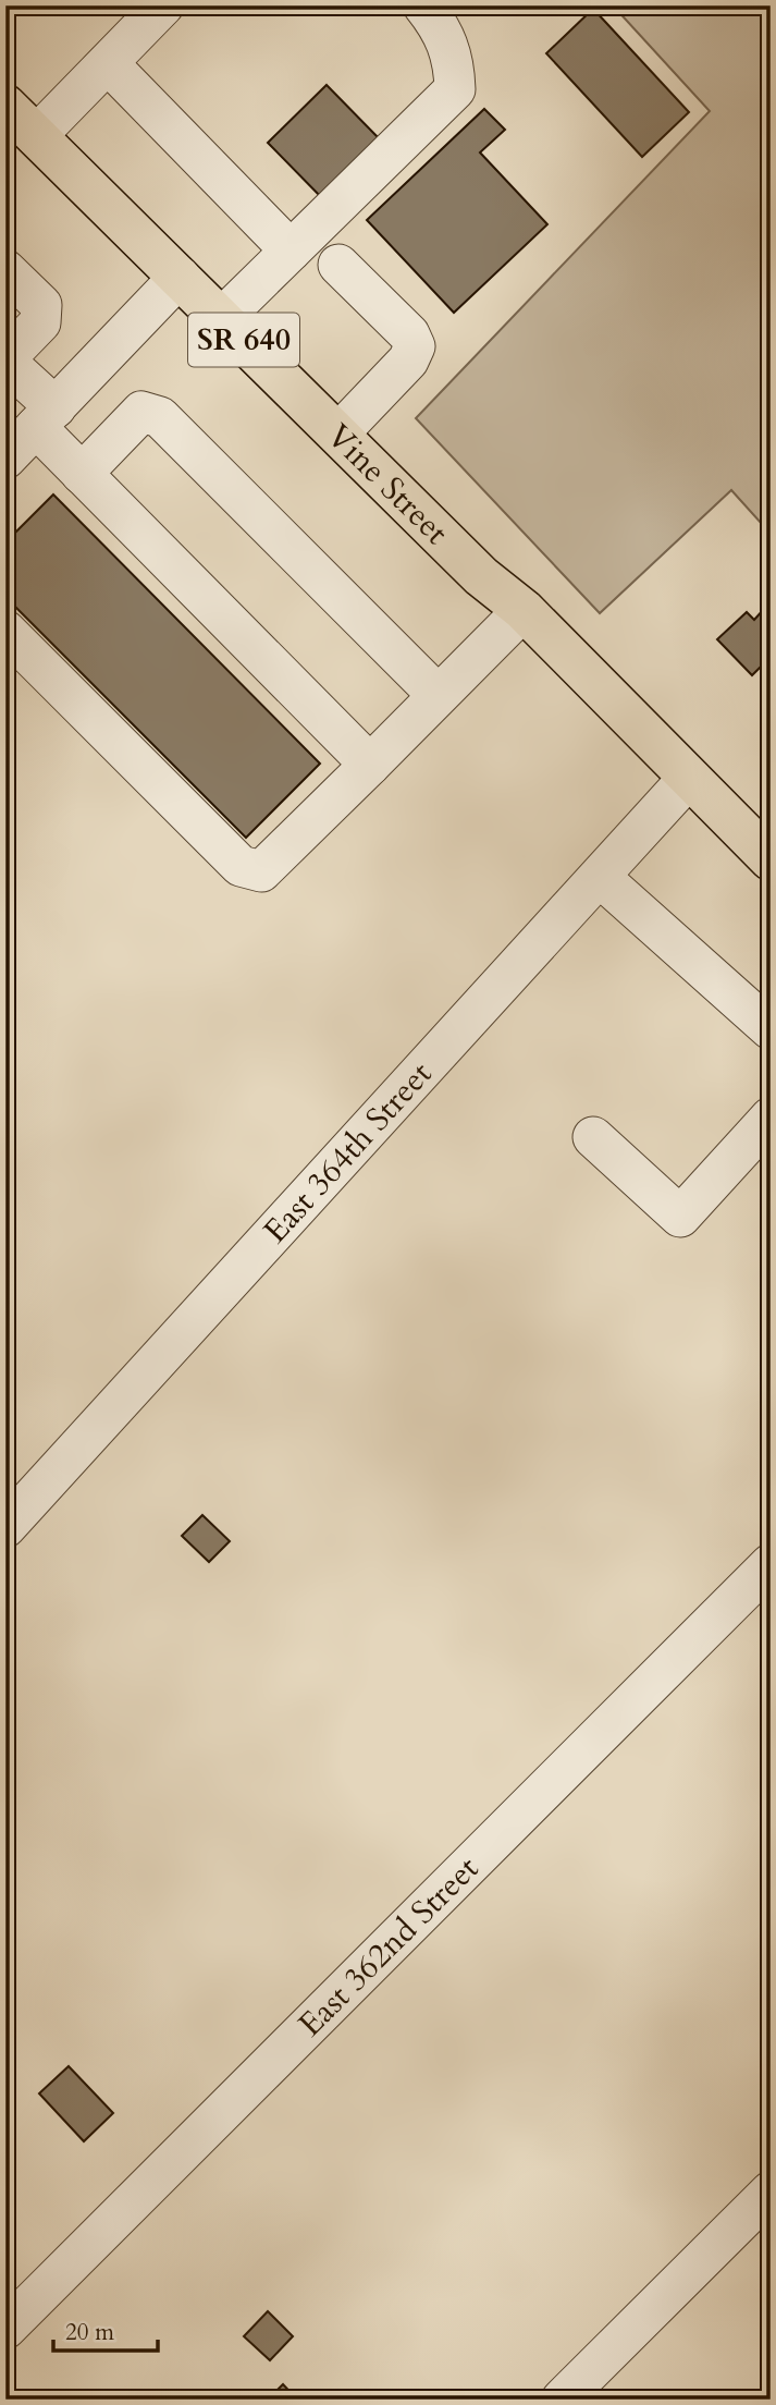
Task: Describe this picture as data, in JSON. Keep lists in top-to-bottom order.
{
  "streets": {
    "main road": ["SR 640", "Vine Street"],
    "street": ["East 364th Street", "East 362nd Street"]
  },
  "crossings": [
    ["Vine Street", "East 364th Street"]
  ],
  "scale_bar": "20 m"
}
